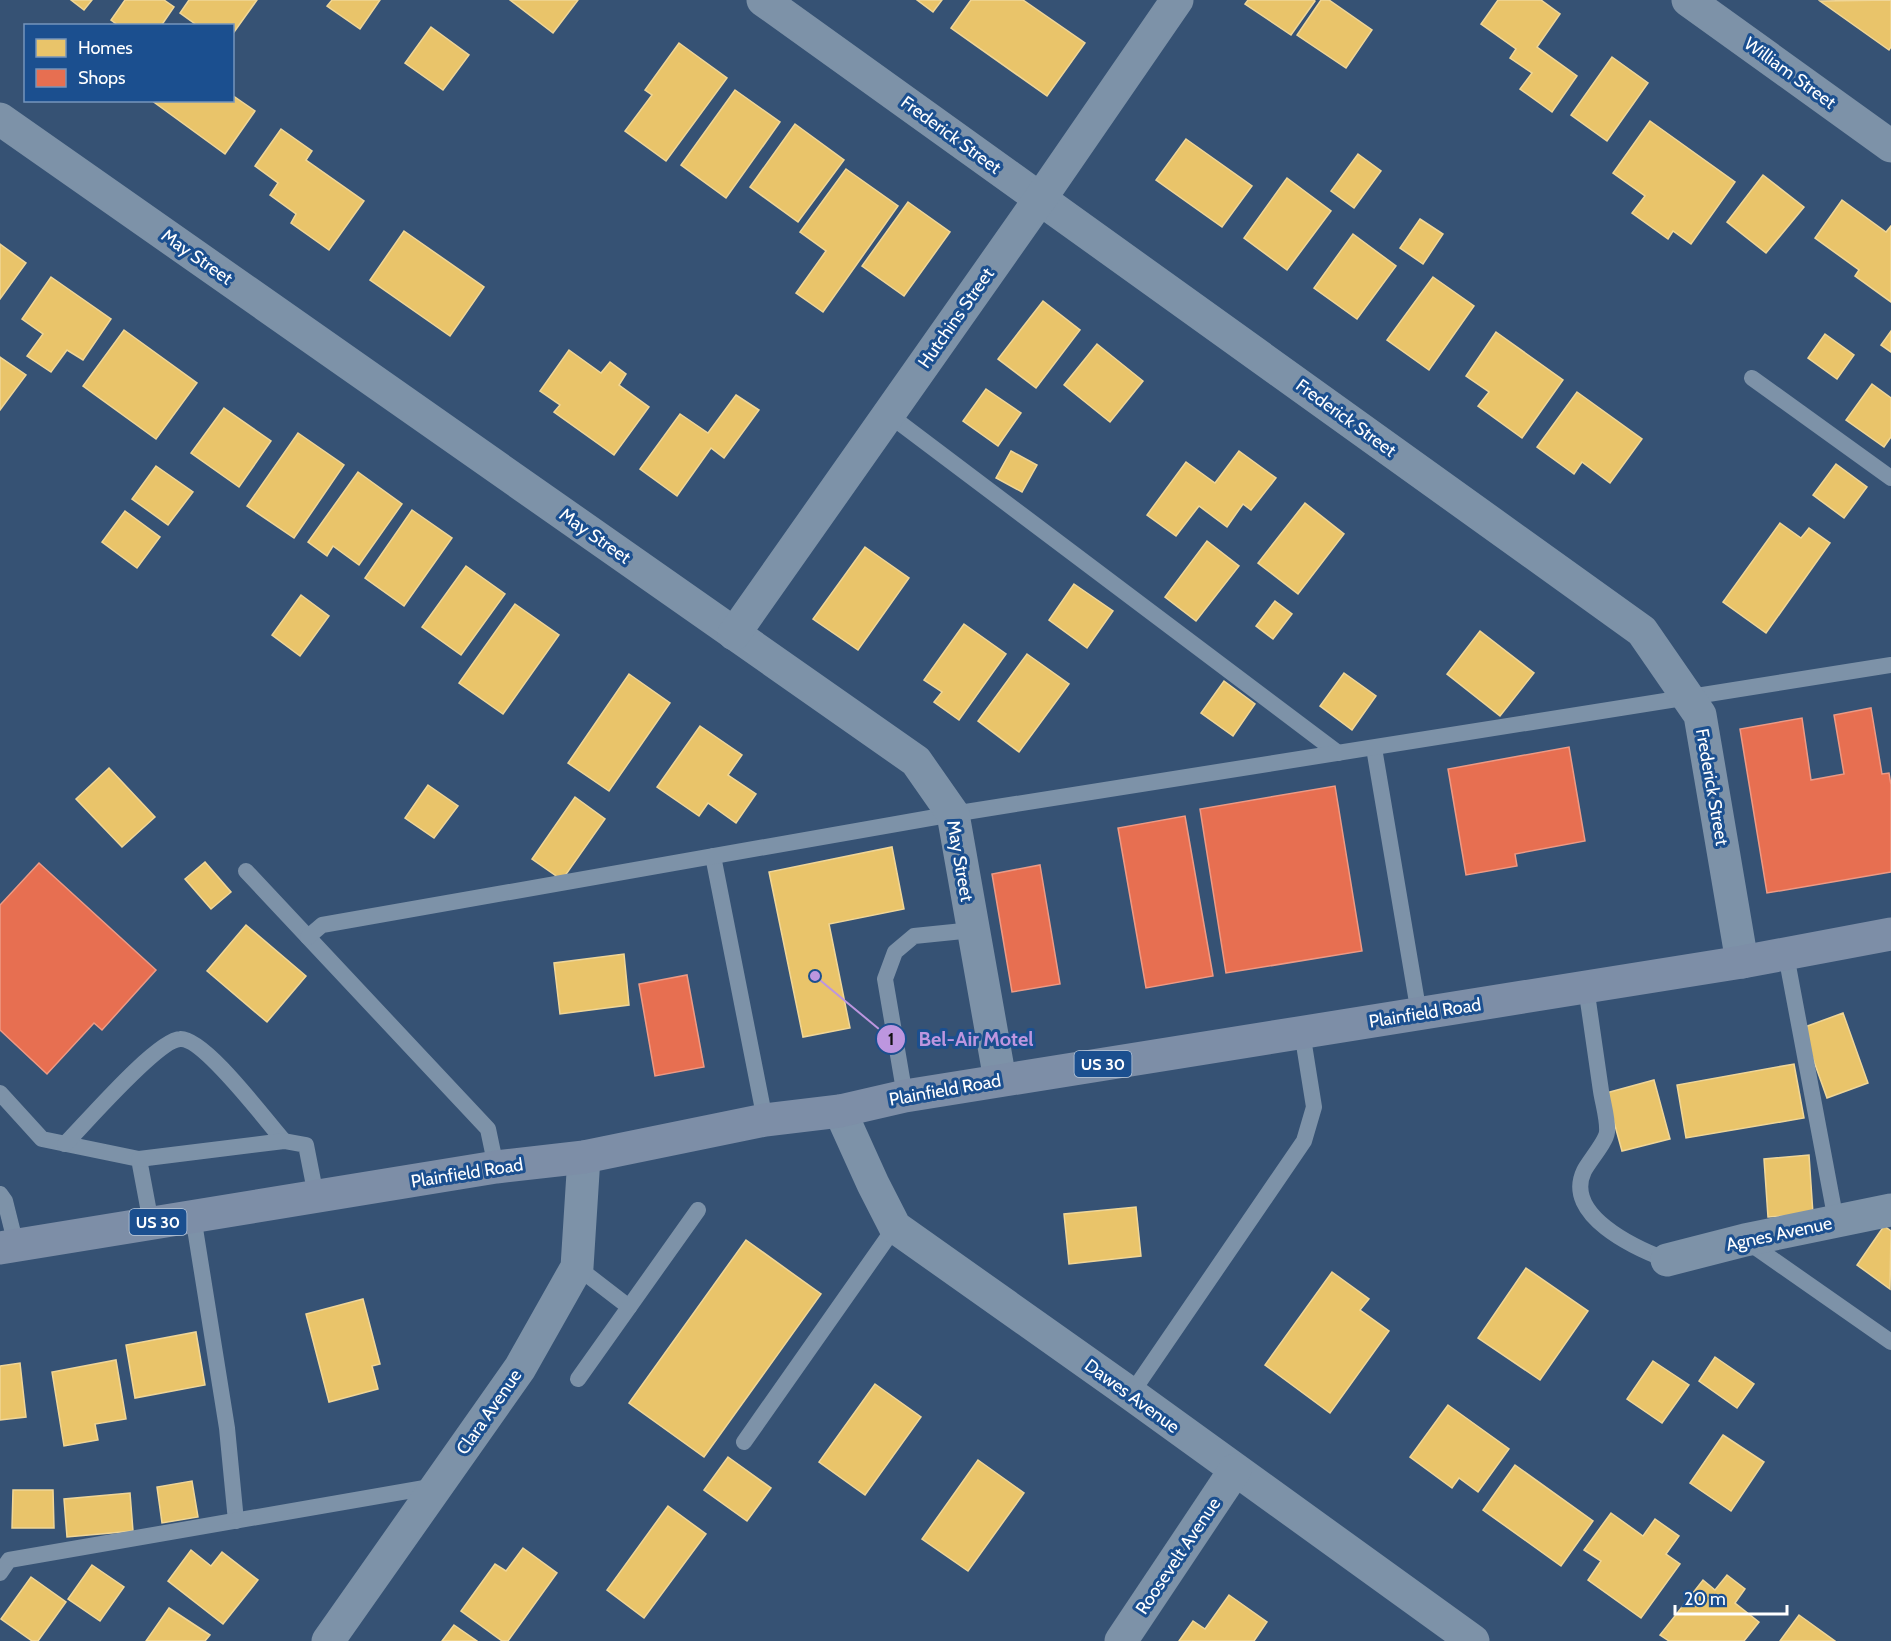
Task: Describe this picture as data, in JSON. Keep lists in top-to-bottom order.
{
  "streets": {
    "main road": ["Plainfield Road", "US 30"],
    "street": [
      "William Street",
      "Frederick Street",
      "May Street",
      "Hutchins Street",
      "Agnes Avenue",
      "Dawes Avenue",
      "Clara Avenue",
      "Roosevelt Avenue"
    ]
  },
  "crossings": [
    ["Frederick Street", "Hutchins Street"],
    ["Frederick Street", "Plainfield Road"],
    ["May Street", "Hutchins Street"],
    ["May Street", "Plainfield Road"],
    ["Plainfield Road", "Dawes Avenue"],
    ["Plainfield Road", "Clara Avenue"],
    ["Dawes Avenue", "Roosevelt Avenue"]
  ],
  "places": ["Bel-Air Motel"],
  "legend": ["Homes", "Shops"],
  "scale_bar": "20 m"
}
